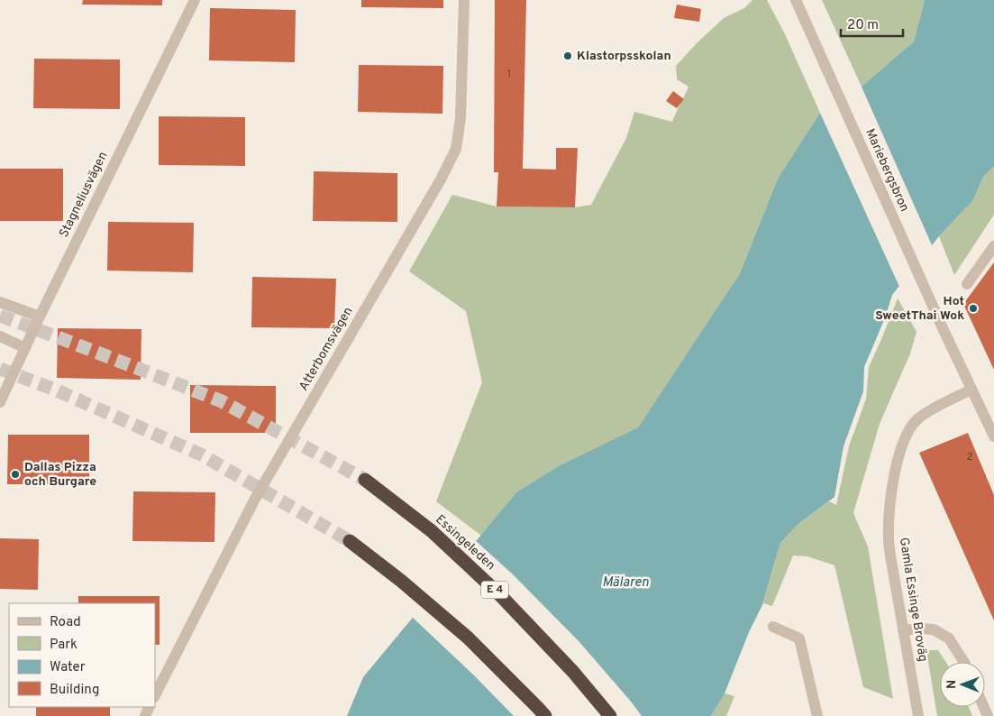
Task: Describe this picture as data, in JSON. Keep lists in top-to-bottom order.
{
  "streets": {
    "highway": ["Essingeleden", "E 4"],
    "street": [
      "Mariebergsbron",
      "Stagneliusvägen",
      "Atterbomsvägen",
      "Gamla Essinge Broväg"
    ]
  },
  "crossings": [
    ["Mariebergsbron", "Gamla Essinge Broväg"]
  ],
  "water": ["Mälaren"],
  "places": ["Klastorpsskolan", "Hot SweetThai Wok", "Dallas Pizza och Burgare"],
  "house_numbers": ["1", "2"],
  "legend": [
    "Road",
    "Park",
    "Water",
    "Building"
  ],
  "scale_bar": "20 m",
  "north": "left"
}
